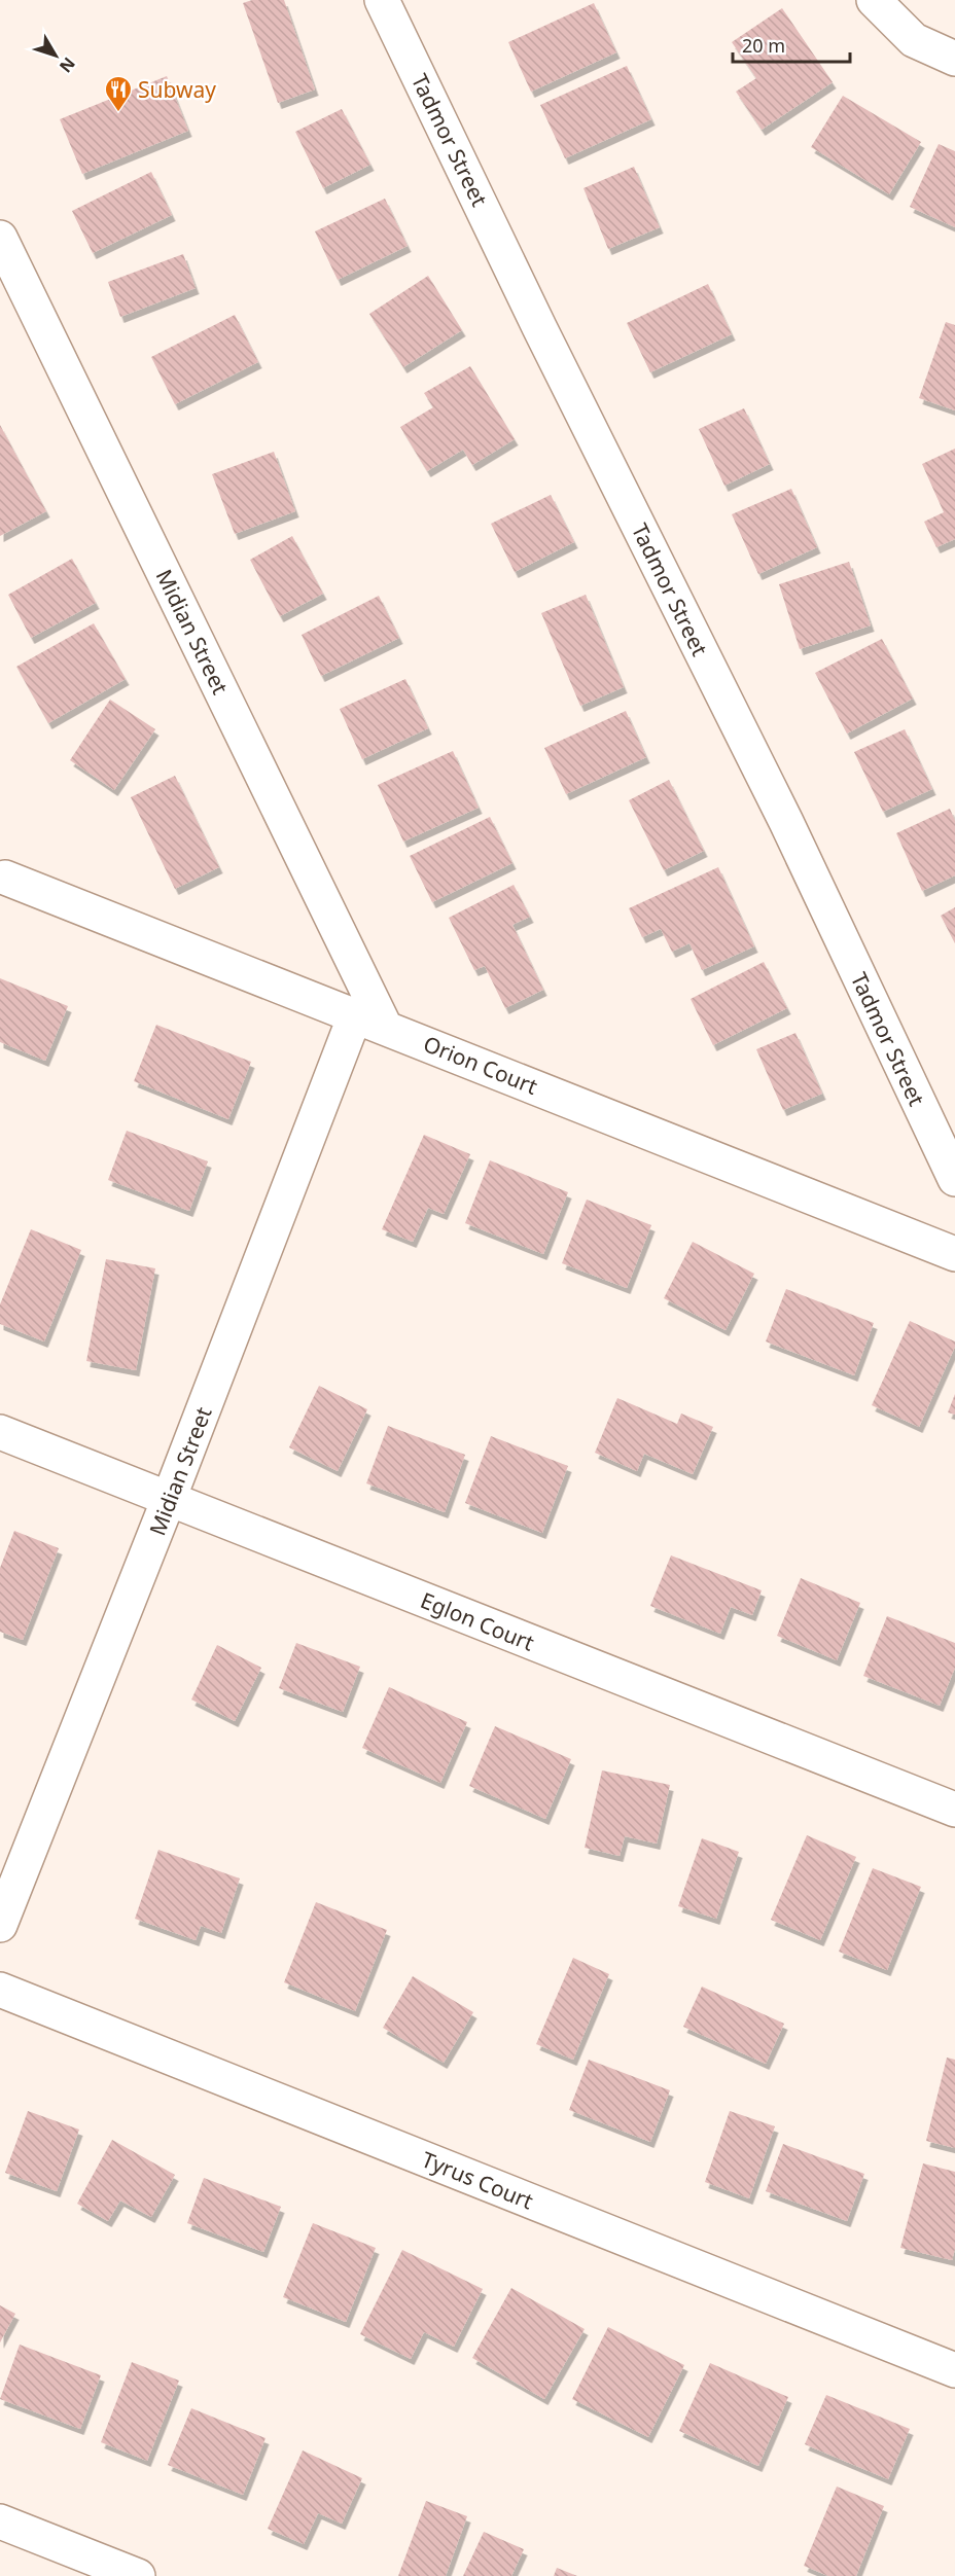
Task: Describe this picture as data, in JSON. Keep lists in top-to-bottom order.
{
  "streets": {
    "street": [
      "Tadmor Street",
      "Midian Street",
      "Orion Court",
      "Eglon Court",
      "Tyrus Court"
    ]
  },
  "crossings": [
    ["Midian Street", "Orion Court"],
    ["Midian Street", "Eglon Court"]
  ],
  "places": {
    "restaurant": ["Subway"]
  },
  "scale_bar": "20 m",
  "north": "bottom right"
}
